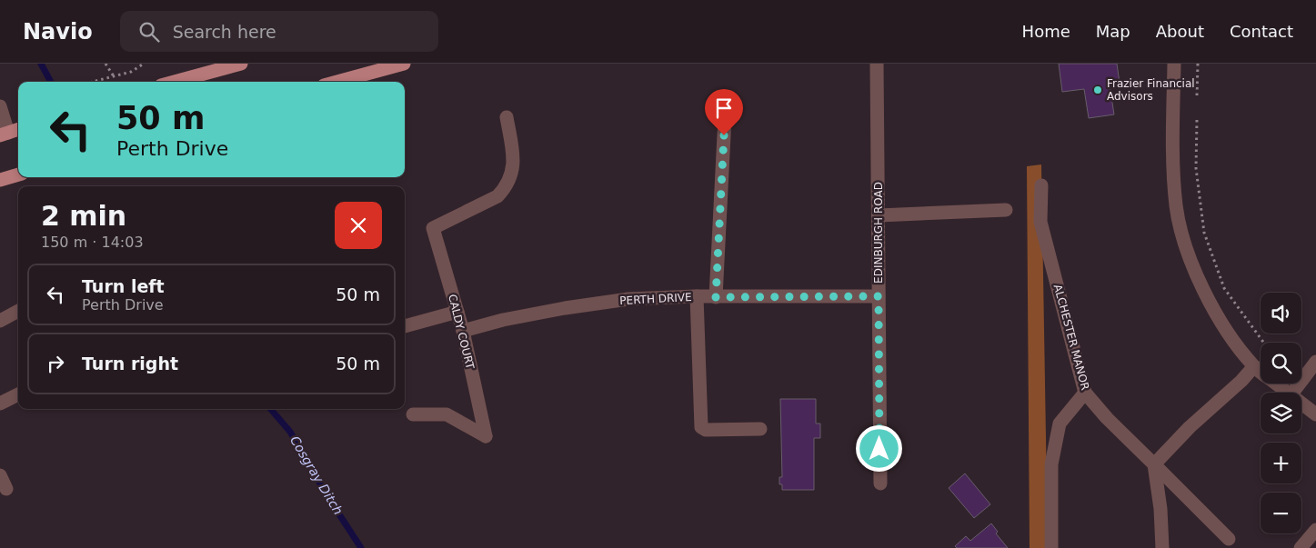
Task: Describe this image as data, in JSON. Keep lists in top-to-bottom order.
{
  "streets": {
    "street": [
      "EDINBURGH ROAD",
      "PERTH DRIVE",
      "CALDY COURT",
      "ALCHESTER MANOR"
    ]
  },
  "crossings": [
    ["EDINBURGH ROAD", "PERTH DRIVE"],
    ["PERTH DRIVE", "CALDY COURT"]
  ],
  "water": ["Cosgray Ditch"],
  "places": ["Frazier Financial Advisors"],
  "page": {
    "header": "Navio",
    "search": "Search here",
    "nav": [
      "Home",
      "Map",
      "About",
      "Contact"
    ],
    "turn": ["50 m", "Perth Drive"],
    "heading": ["2 min", "150 m · 14:03"],
    "list": [
      {
        "name": "Turn left",
        "note": "Perth Drive",
        "value": "50 m"
      },
      {
        "name": "Turn right",
        "value": "50 m"
      }
    ],
    "map_buttons": ["+", "−"]
  }
}
